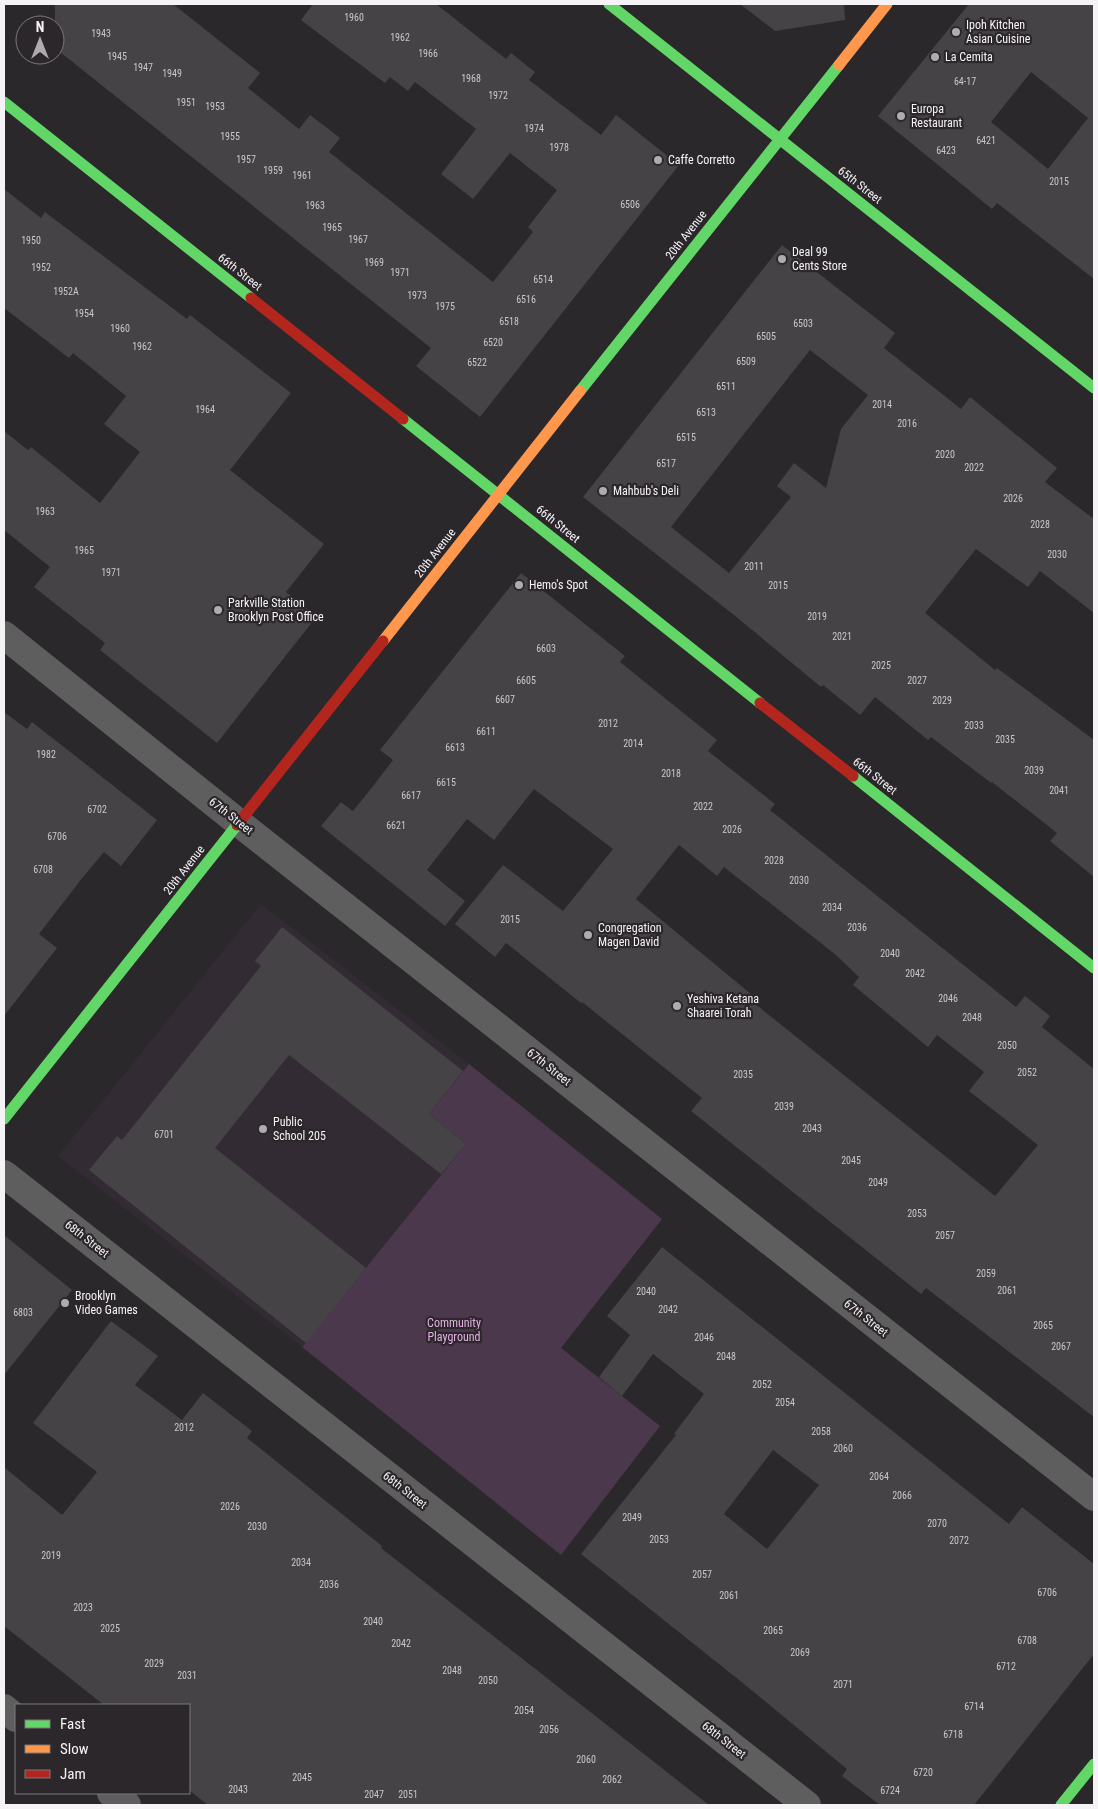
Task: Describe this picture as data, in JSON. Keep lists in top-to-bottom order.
{
  "streets": {
    "street": [
      "65th Street",
      "20th Avenue",
      "66th Street",
      "67th Street",
      "68th Street"
    ]
  },
  "crossings": [
    ["65th Street", "20th Avenue"],
    ["20th Avenue", "66th Street"],
    ["20th Avenue", "67th Street"]
  ],
  "parks": ["Community Playground"],
  "places": [
    "Ipoh Kitchen Asian Cuisine",
    "La Cemita",
    "Europa Restaurant",
    "Caffe Corretto",
    "Deal 99 Cents Store",
    "Mahbub's Deli",
    "Hemo's Spot",
    "Parkville Station Brooklyn Post Office",
    "Congregation Magen David",
    "Yeshiva Ketana Shaarei Torah",
    "Public School 205",
    "Brooklyn Video Games"
  ],
  "house_numbers": [
    "1960",
    "1943",
    "1962",
    "1966",
    "1945",
    "1947",
    "1949",
    "1968",
    "64-17",
    "1972",
    "1951",
    "1953",
    "1974",
    "1955",
    "6421",
    "1978",
    "6423",
    "1957",
    "1959",
    "1961",
    "2015",
    "6506",
    "1963",
    "1965",
    "1967",
    "1950",
    "1969",
    "1952",
    "1971",
    "6514",
    "1952A",
    "1973",
    "6516",
    "1975",
    "1954",
    "6518",
    "6503",
    "1960",
    "6505",
    "6520",
    "1962",
    "6509",
    "6522",
    "6511",
    "2014",
    "1964",
    "6513",
    "2016",
    "6515",
    "2020",
    "6517",
    "2022",
    "2026",
    "1963",
    "2028",
    "1965",
    "2030",
    "2011",
    "1971",
    "2015",
    "2019",
    "2021",
    "6603",
    "2025",
    "6605",
    "2027",
    "6607",
    "2029",
    "2012",
    "2033",
    "6611",
    "2035",
    "2014",
    "6613",
    "1982",
    "2039",
    "2018",
    "6615",
    "2041",
    "6617",
    "2022",
    "6702",
    "6621",
    "2026",
    "6706",
    "2028",
    "6708",
    "2030",
    "2034",
    "2015",
    "2036",
    "2040",
    "2042",
    "2046",
    "2048",
    "2050",
    "2052",
    "2035",
    "2039",
    "2043",
    "6701",
    "2045",
    "2049",
    "2053",
    "2057",
    "2059",
    "2061",
    "2040",
    "2042",
    "6803",
    "2065",
    "2046",
    "2067",
    "2048",
    "2052",
    "2054",
    "2012",
    "2058",
    "2060",
    "2064",
    "2066",
    "2026",
    "2049",
    "2070",
    "2030",
    "2053",
    "2072",
    "2019",
    "2034",
    "2057",
    "2036",
    "6706",
    "2061",
    "2023",
    "2040",
    "2025",
    "2065",
    "6708",
    "2042",
    "2069",
    "2029",
    "6712",
    "2048",
    "2031",
    "2050",
    "2071",
    "6714",
    "2054",
    "2056",
    "6718",
    "2060",
    "6720",
    "2045",
    "2062",
    "2043",
    "6724",
    "2047",
    "2051"
  ],
  "legend": ["Fast", "Slow", "Jam"],
  "north": "top"
}
